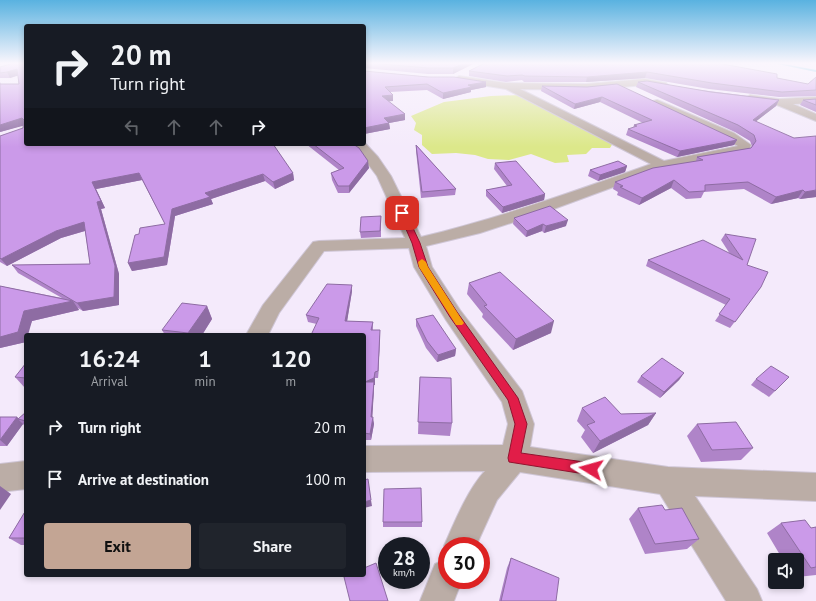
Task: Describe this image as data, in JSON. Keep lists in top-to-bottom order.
{
  "page": {
    "turn": ["20 m", "Turn right"],
    "eta": [
      "16:24",
      "Arrival",
      "1",
      "min",
      "120",
      "m"
    ],
    "list": [
      {
        "name": "Turn right",
        "value": "20 m"
      },
      {
        "name": "Arrive at destination",
        "value": "100 m"
      }
    ],
    "buttons": ["Exit", "Share"],
    "speed": "28 km/h",
    "limit": "30"
  }
}
